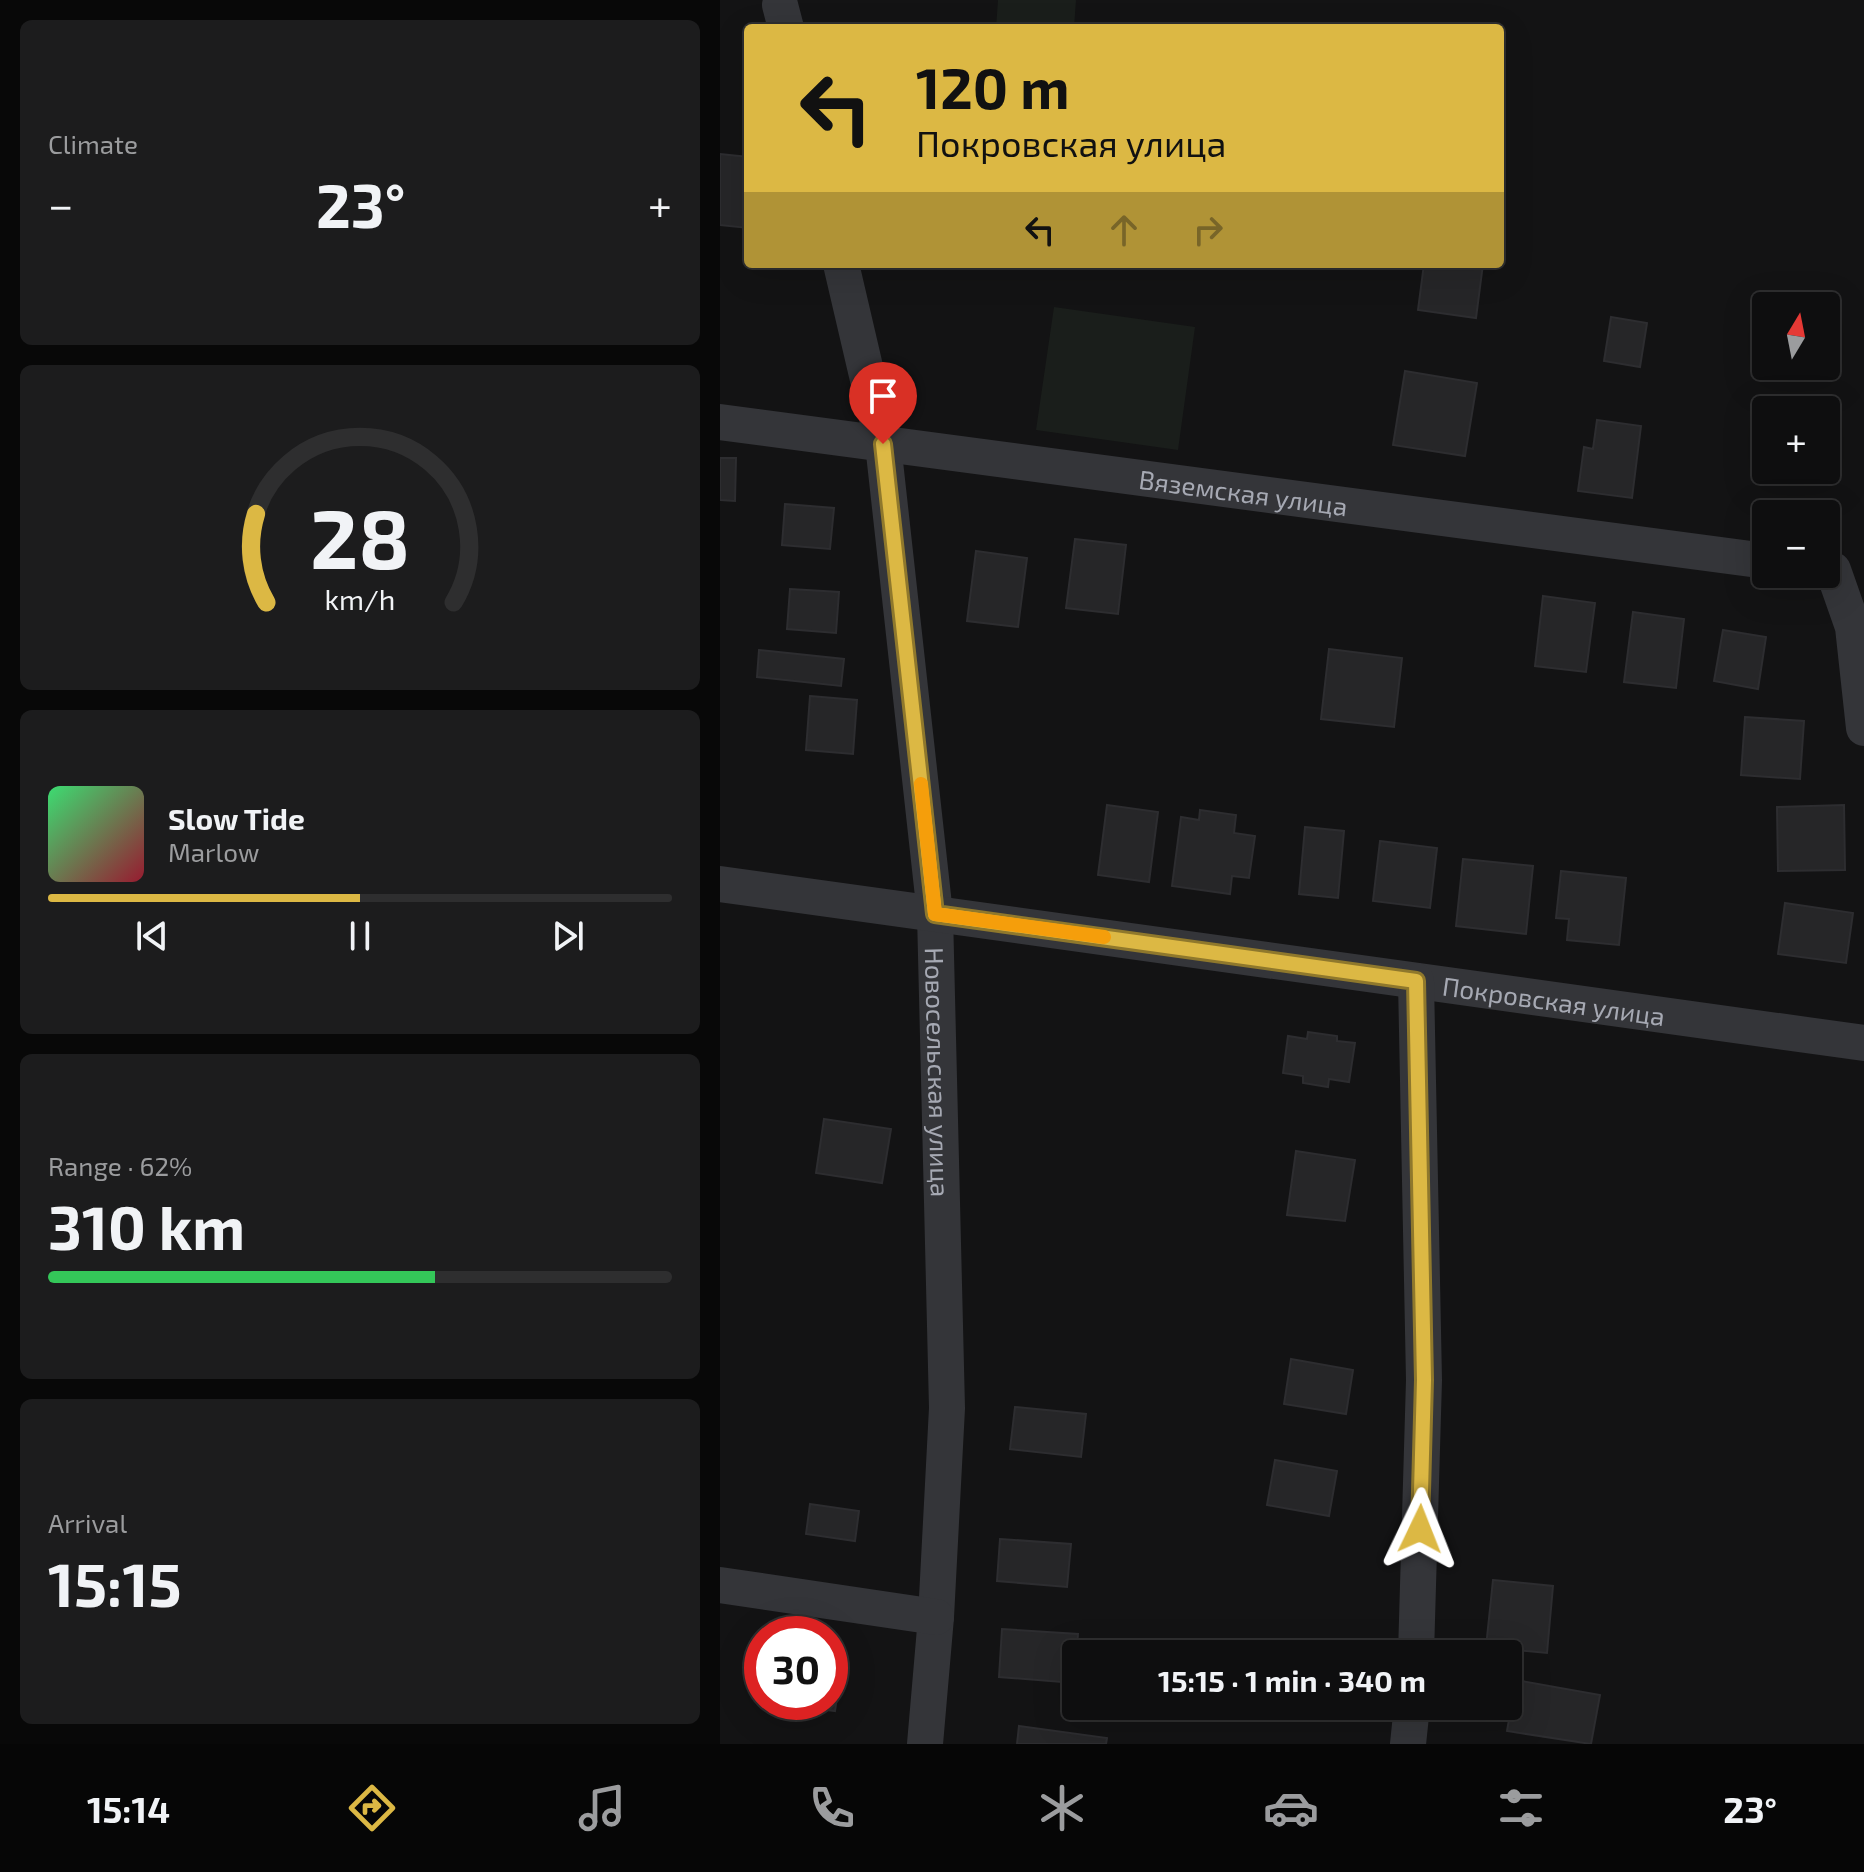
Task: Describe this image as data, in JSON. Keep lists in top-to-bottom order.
{
  "streets": {
    "street": ["Вяземская улица", "Покровская улица", "Новосельская улица"]
  },
  "crossings": [
    ["Вяземская улица", "Новосельская улица"],
    ["Покровская улица", "Новосельская улица"]
  ],
  "north": "top",
  "page": {
    "tile": [
      "Climate",
      ["Range · 62%", "310 km"],
      ["Arrival", "15:15"]
    ],
    "turn": ["120 m", "Покровская улица"],
    "heat": ["−", "23°", "+"],
    "map_buttons": ["+", "−"],
    "song": ["Slow Tide", "Marlow"],
    "limit": "30",
    "trip": "15:15 · 1 min · 340 m",
    "tabs": ["15:14", "23°"],
    "gauge": ["28", "km/h"]
  }
}
